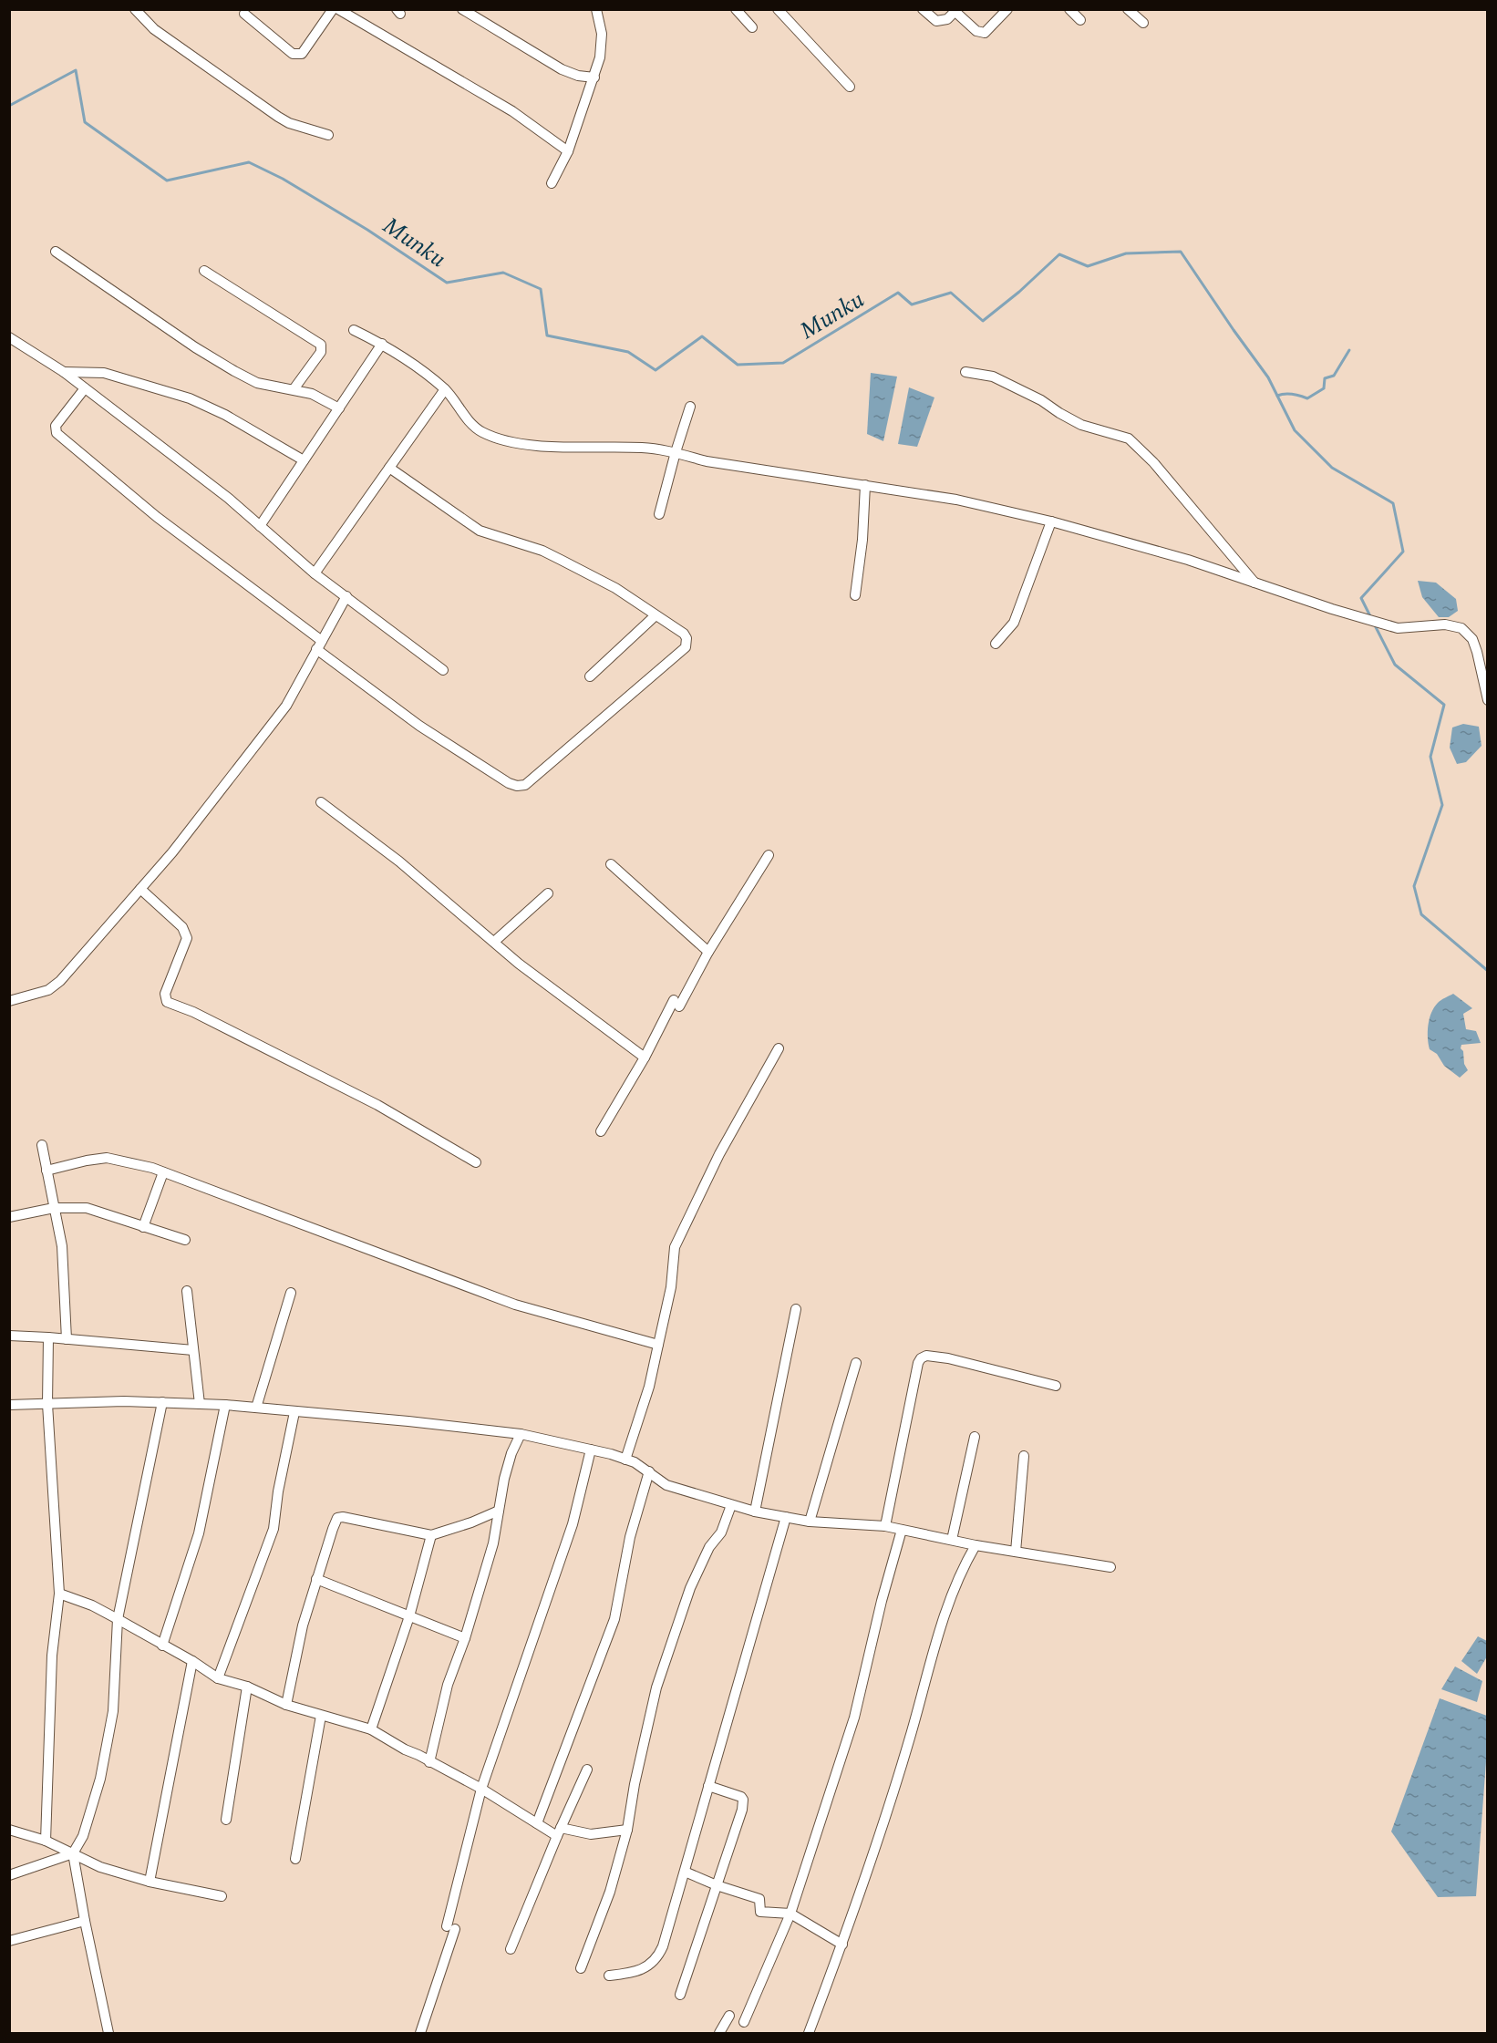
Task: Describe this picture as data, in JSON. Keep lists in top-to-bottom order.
{
  "water": ["Munku"]
}
